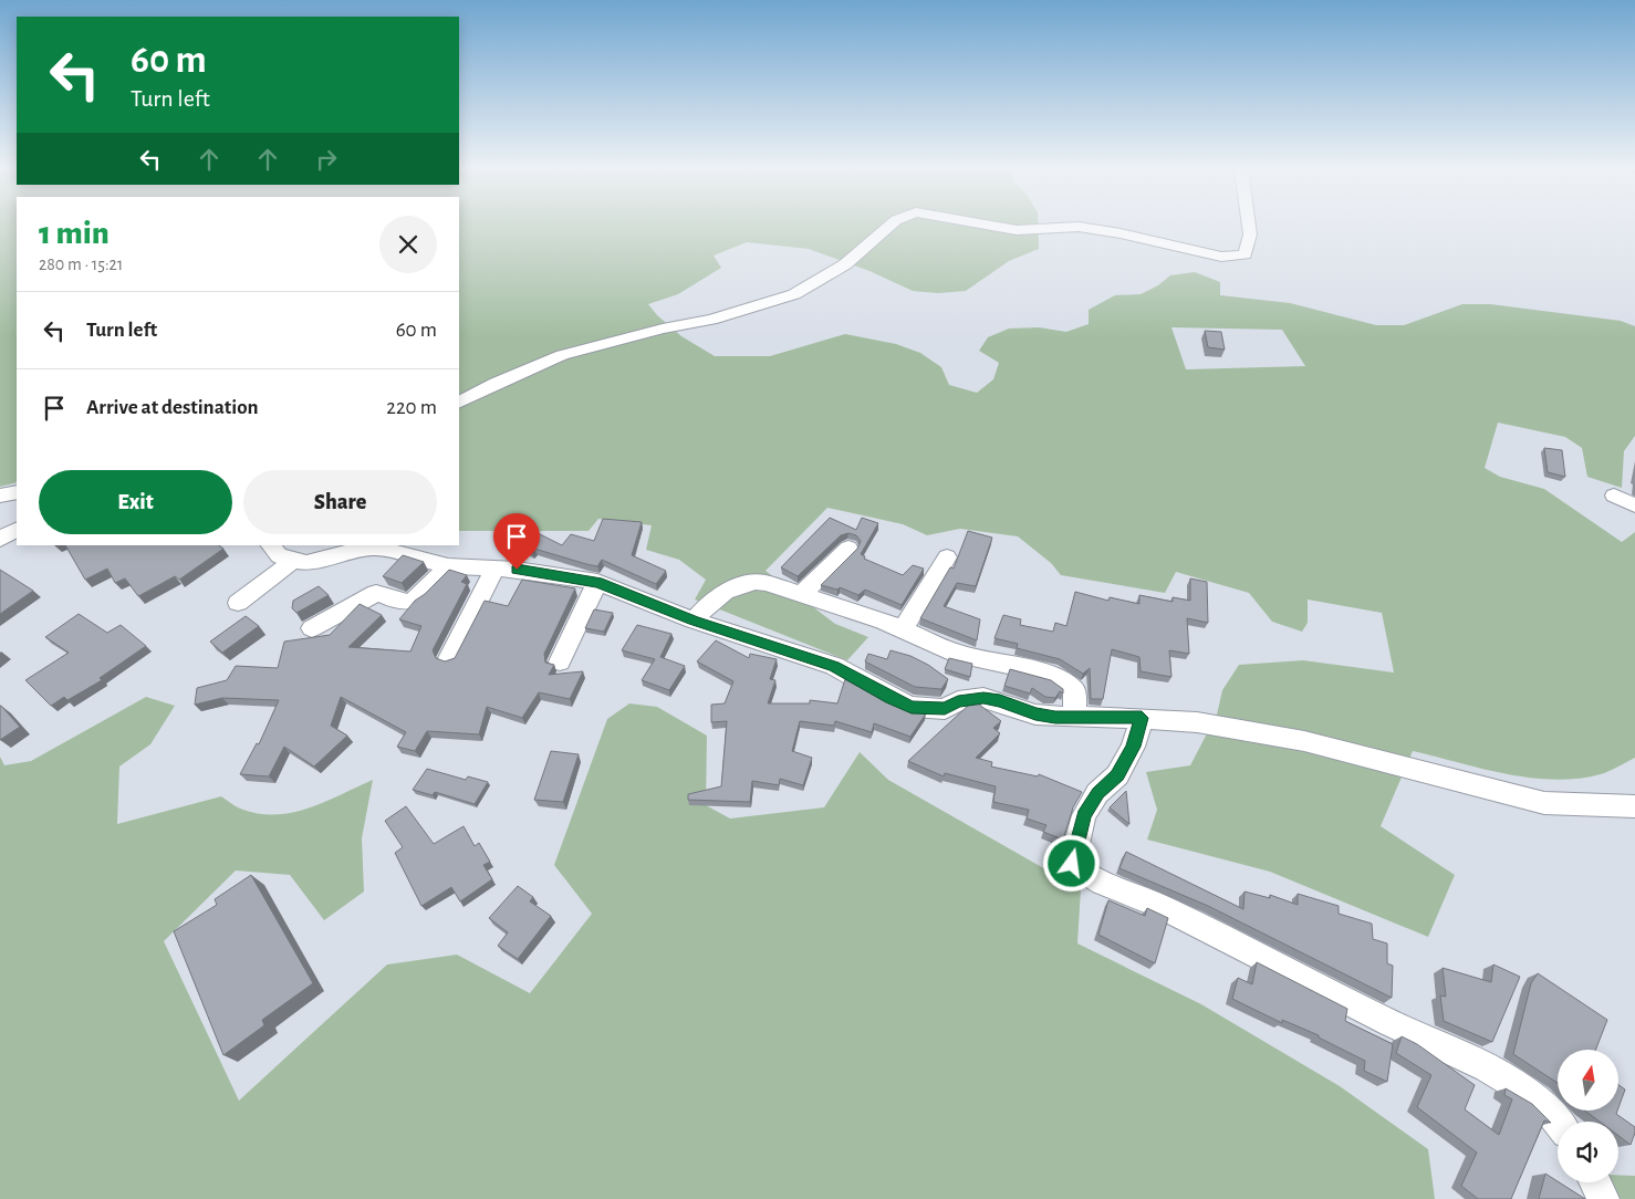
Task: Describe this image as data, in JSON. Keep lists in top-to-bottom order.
{
  "north": "top",
  "page": {
    "turn": ["60 m", "Turn left"],
    "heading": ["1 min", "280 m · 15:21"],
    "list": [
      {
        "name": "Turn left",
        "value": "60 m"
      },
      {
        "name": "Arrive at destination",
        "value": "220 m"
      }
    ],
    "buttons": ["Exit", "Share"]
  }
}
